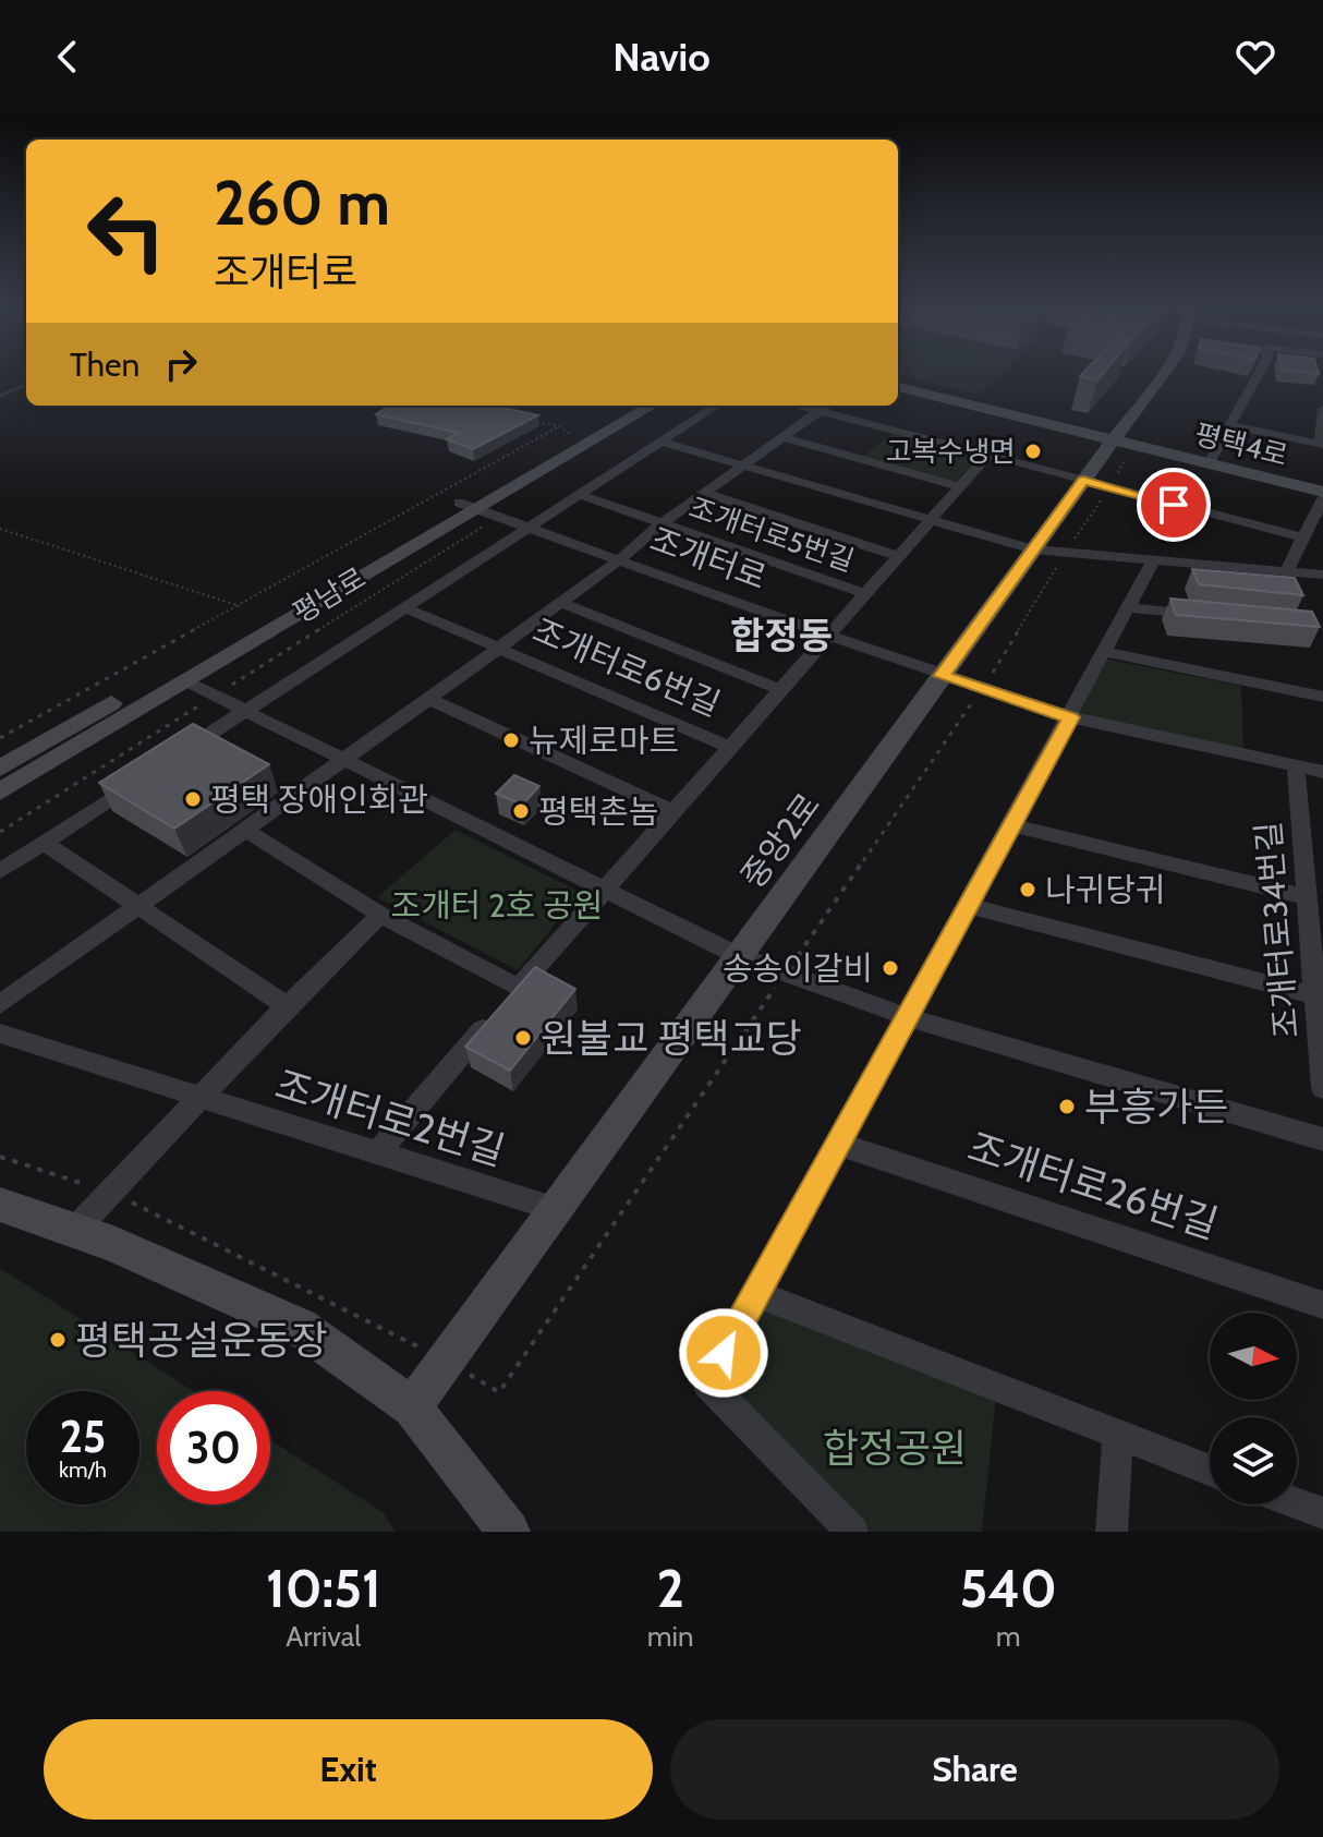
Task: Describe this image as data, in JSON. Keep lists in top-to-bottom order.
{
  "streets": {
    "street": [
      "평택4로",
      "조개터로5번길",
      "조개터로",
      "평남로",
      "조개터로6번길",
      "중앙2로",
      "조개터로34번길",
      "조개터로2번길",
      "조개터로26번길"
    ]
  },
  "crossings": [
    ["평택4로", "중앙2로"],
    ["조개터로5번길", "조개터로"],
    ["조개터로5번길", "조개터로6번길"],
    ["조개터로5번길", "중앙2로"],
    ["조개터로", "평남로"],
    ["조개터로", "조개터로6번길"],
    ["조개터로", "중앙2로"],
    ["조개터로", "조개터로34번길"],
    ["중앙2로", "조개터로2번길"]
  ],
  "districts": ["합정동"],
  "parks": ["조개터 2호 공원", "합정공원"],
  "places": [
    "고복수냉면",
    "뉴제로마트",
    "평택 장애인회관",
    "평택촌놈",
    "나귀당귀",
    "송송이갈비",
    "원불교 평택교당",
    "부흥가든",
    "평택공설운동장"
  ],
  "north": "right",
  "page": {
    "header": "Navio",
    "turn": ["260 m", "조개터로"],
    "then": "Then",
    "speed": "25 km/h",
    "limit": "30",
    "eta": [
      "10:51",
      "Arrival",
      "2",
      "min",
      "540",
      "m"
    ],
    "buttons": ["Exit", "Share"]
  }
}
